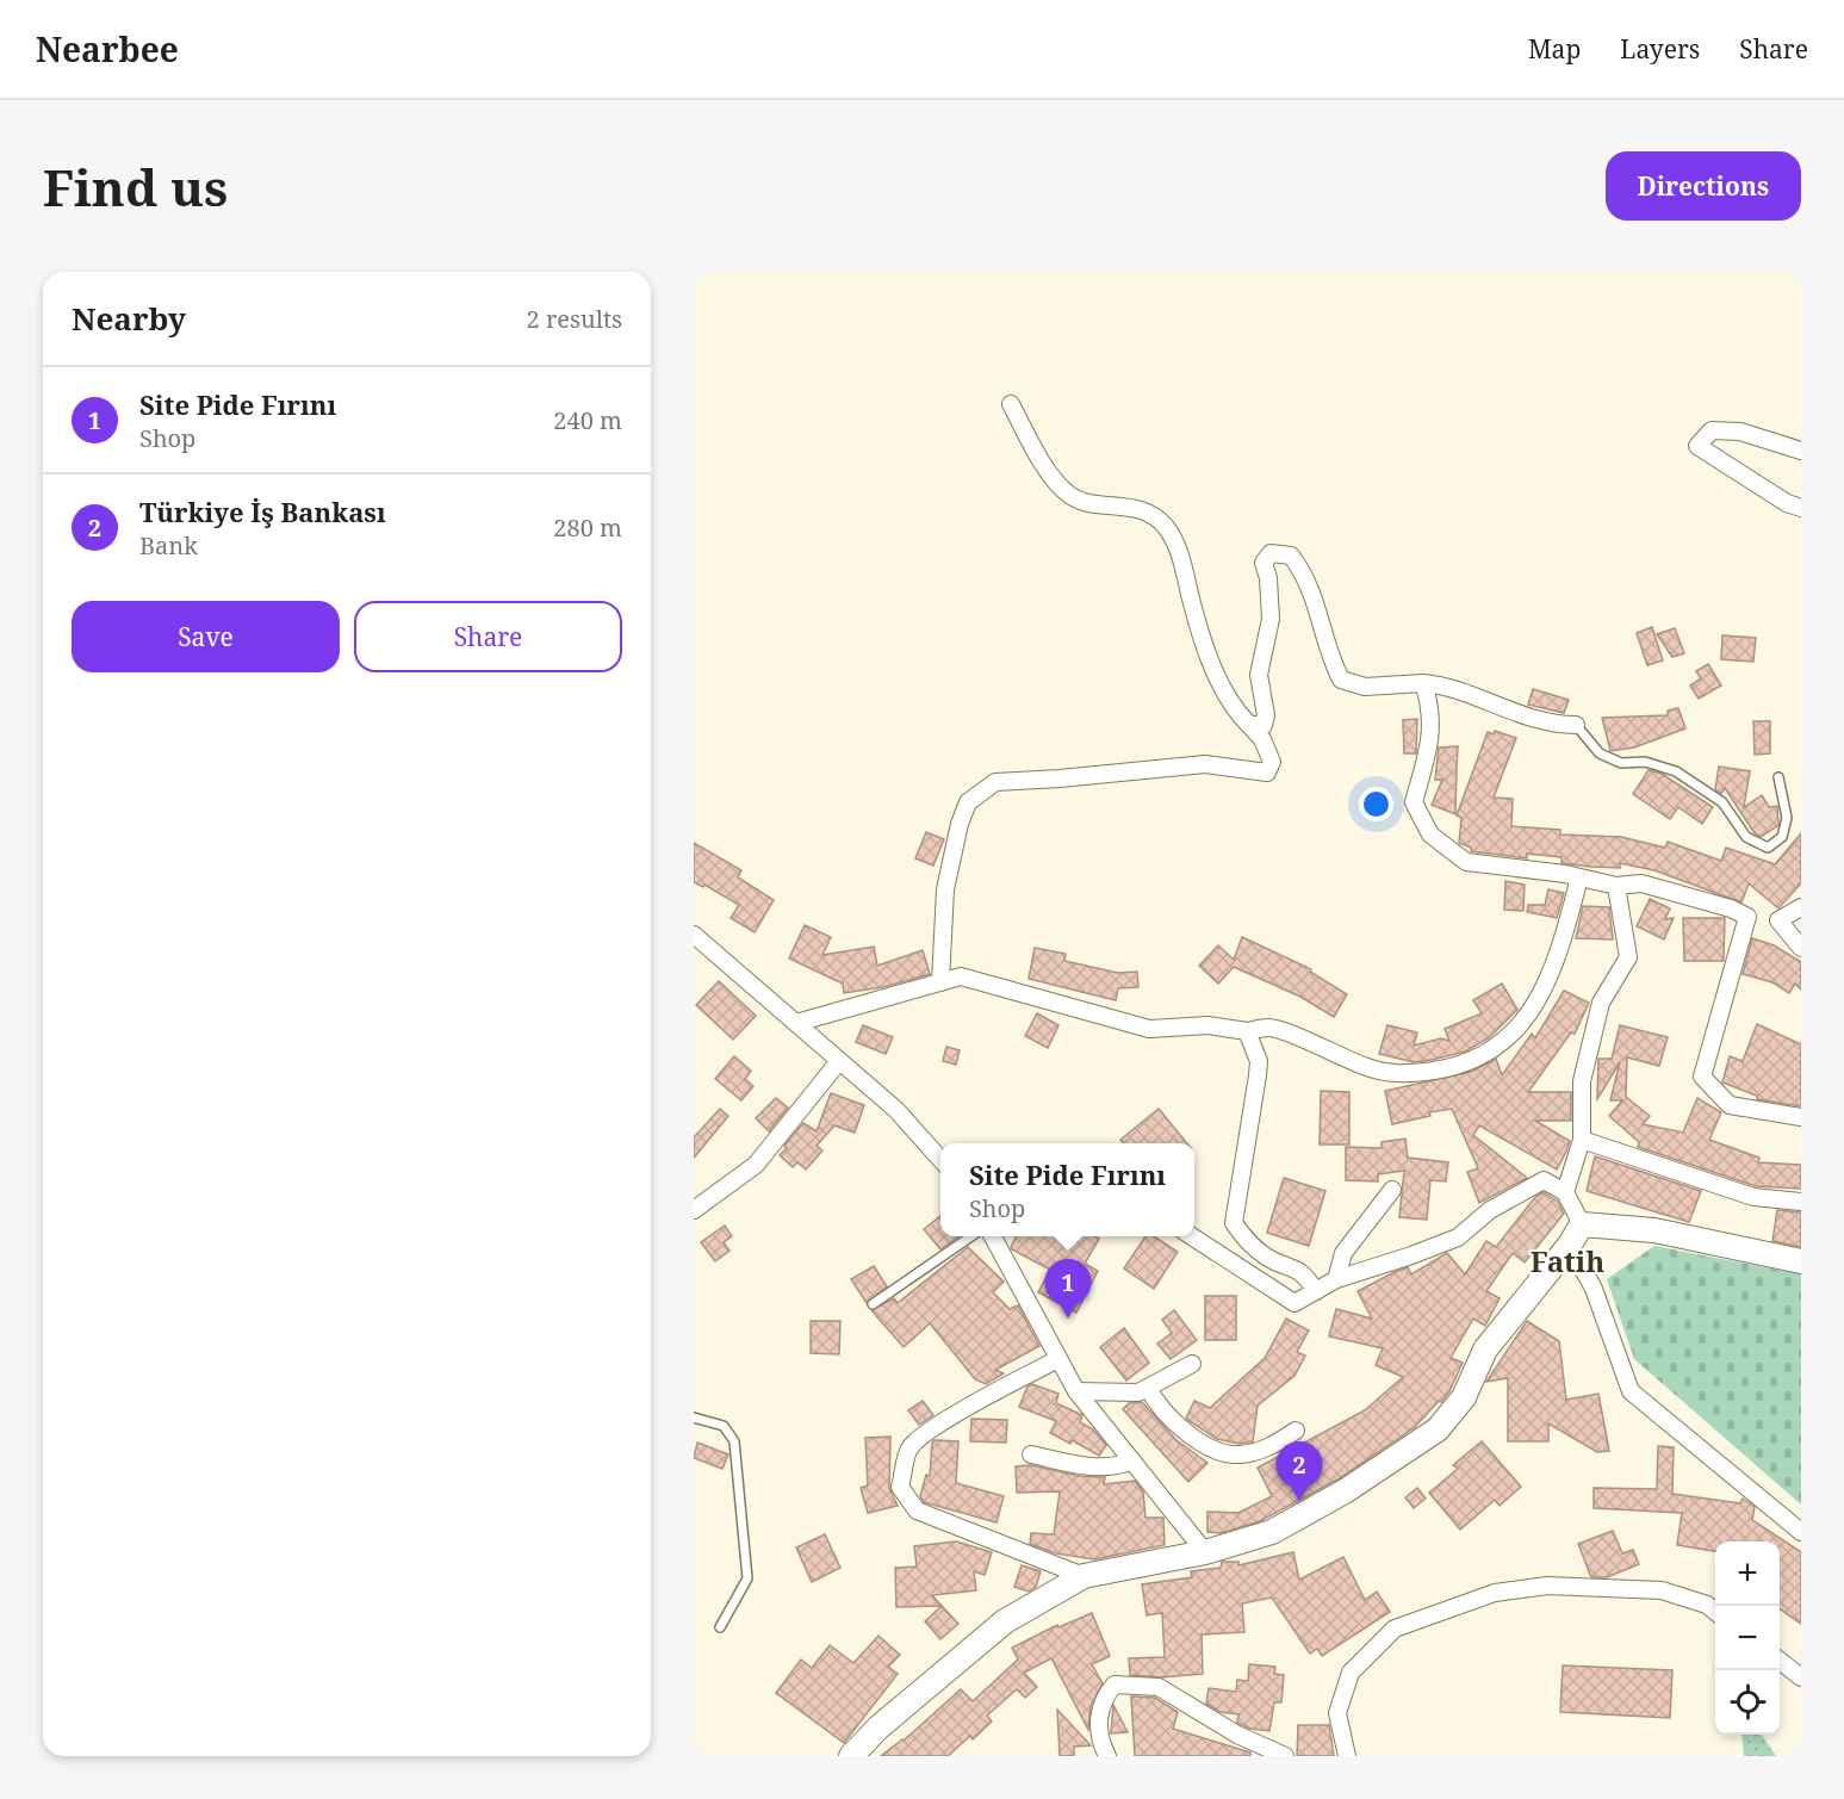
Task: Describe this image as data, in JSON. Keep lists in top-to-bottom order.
{
  "districts": ["Fatih"],
  "page": {
    "header": "Nearbee",
    "nav": ["Map", "Layers", "Share"],
    "buttons": [
      "Directions",
      ["Save", "Share"]
    ],
    "title": "Find us",
    "heading": ["Nearby", "2 results"],
    "list": [
      {
        "mark": "1",
        "name": "Site Pide Fırını",
        "note": "Shop",
        "value": "240 m"
      },
      {
        "mark": "2",
        "name": "Türkiye İş Bankası",
        "note": "Bank",
        "value": "280 m"
      }
    ],
    "popup": ["Site Pide Fırını", "Shop"],
    "pins": ["1", "2"],
    "map_buttons": ["+", "−"]
  }
}
